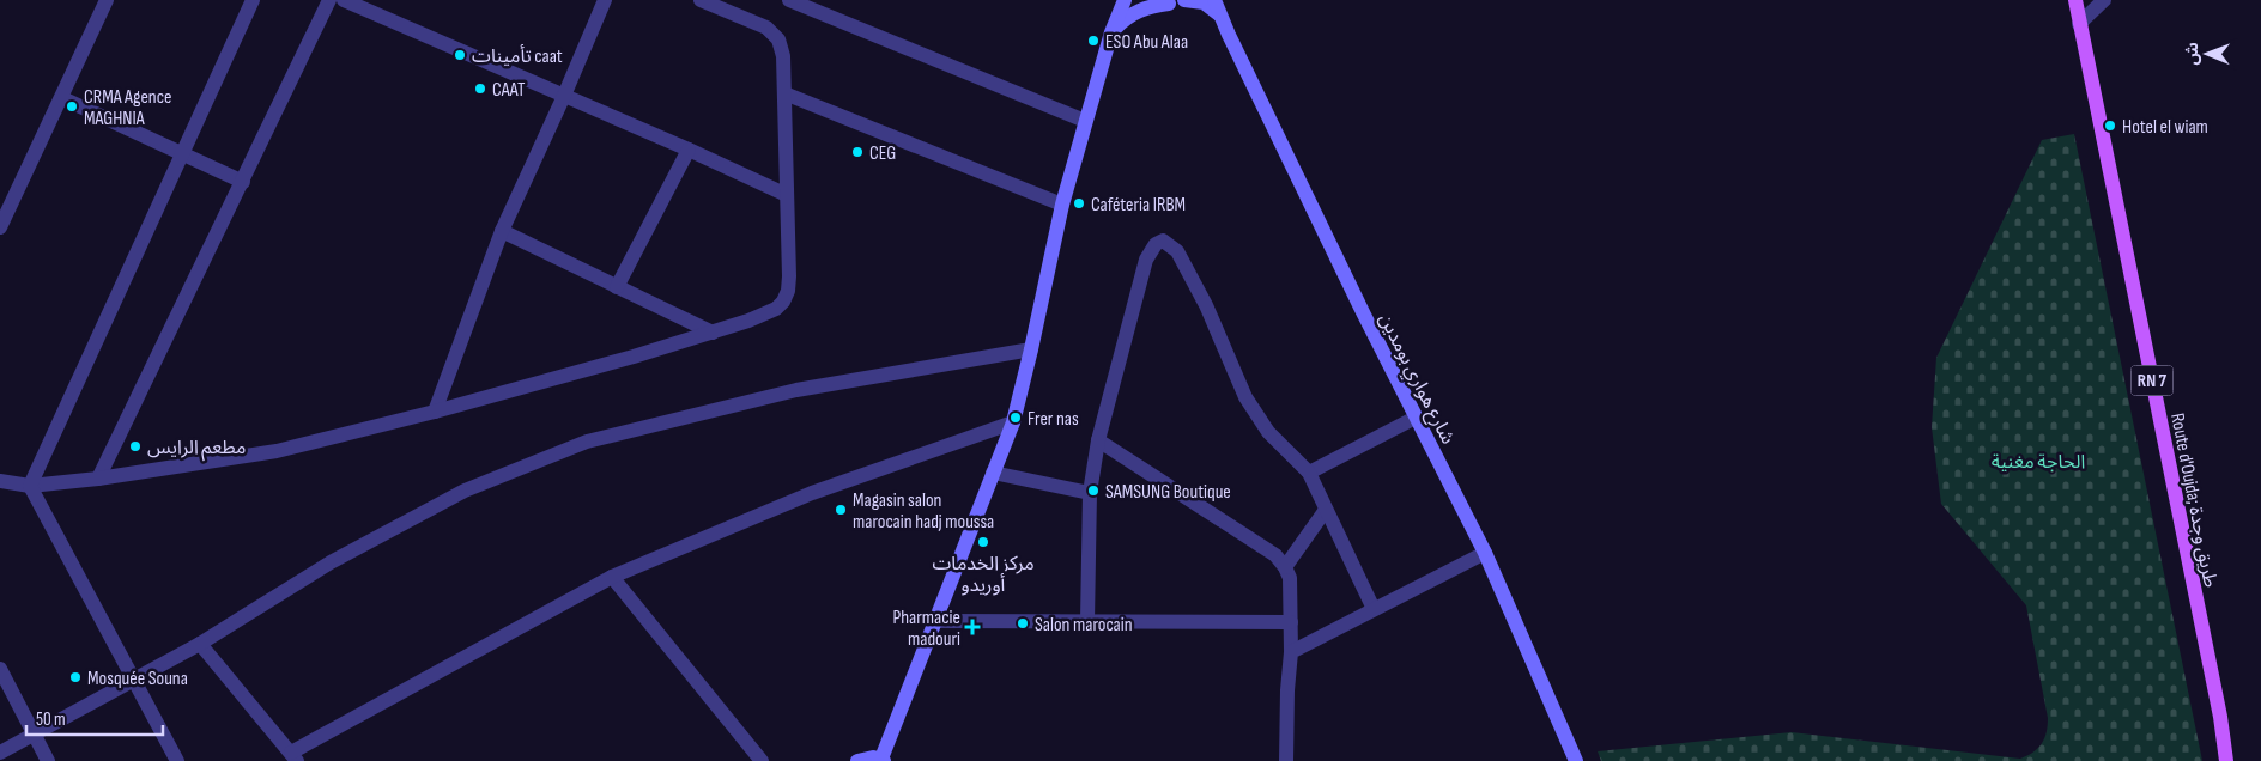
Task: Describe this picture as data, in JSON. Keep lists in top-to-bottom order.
{
  "streets": {
    "main road": ["RN 7", "Route d'Oujda; طريق وجدة"],
    "street": ["شارع هواري بومدين"]
  },
  "parks": ["الحاجة مغنية"],
  "places": {
    "other": [
      "ESO Abu Alaa",
      "تأمينات caat",
      "CAAT",
      "CRMA Agence MAGHNIA",
      "Hotel el wiam",
      "CEG",
      "Caféteria IRBM",
      "Frer nas",
      "مطعم الرايس",
      "SAMSUNG Boutique",
      "Magasin salon marocain hadj moussa",
      "مركز الخدمات أوريدو",
      "Salon marocain",
      "Mosquée Souna"
    ],
    "health": ["Pharmacie madouri"]
  },
  "scale_bar": "50 m",
  "north": "left"
}
